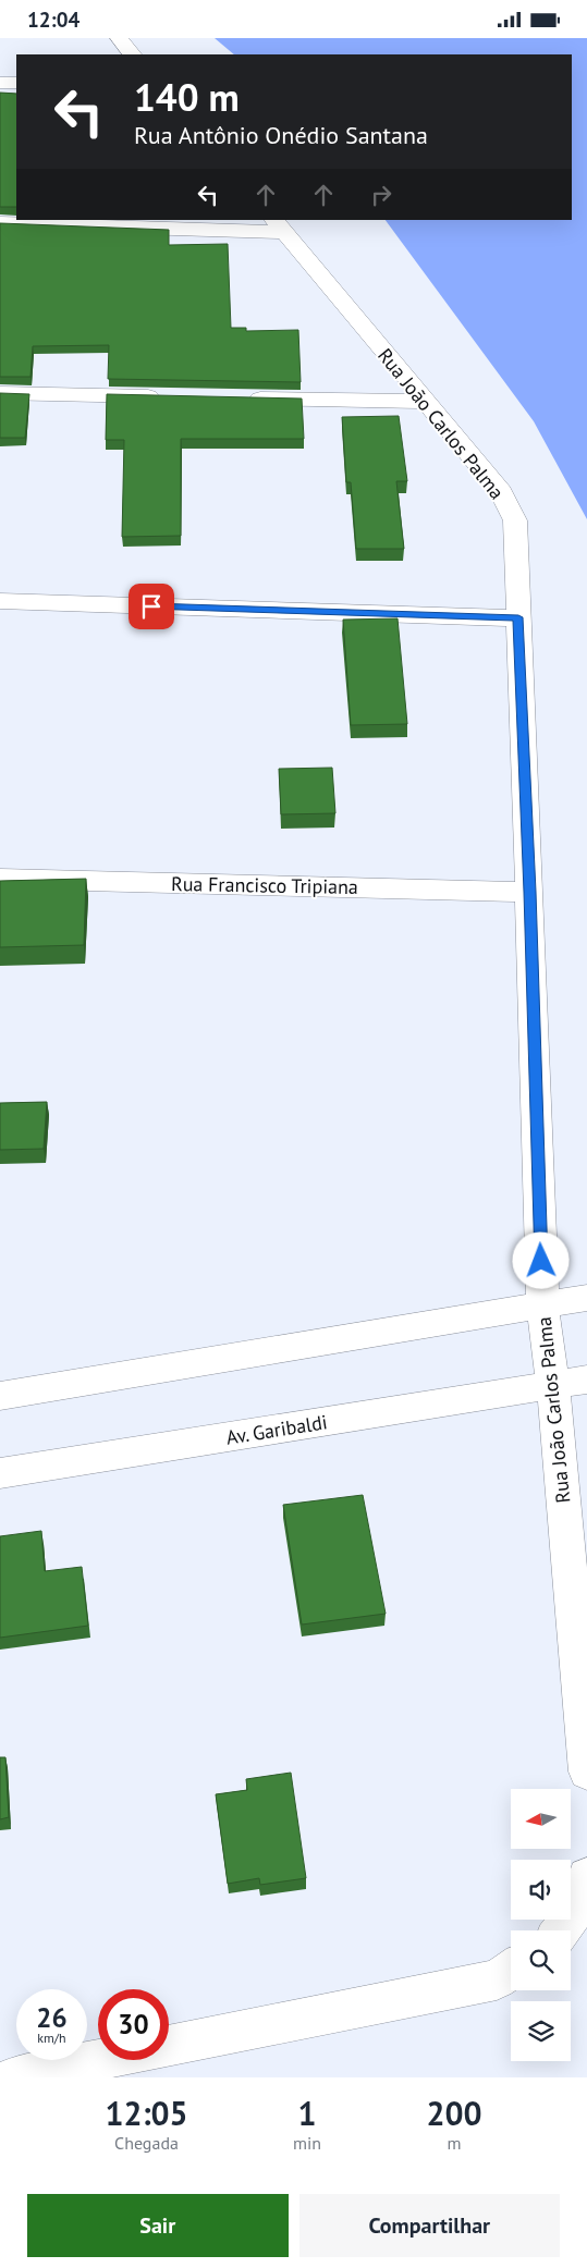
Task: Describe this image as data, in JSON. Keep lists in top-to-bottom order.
{
  "streets": {
    "street": ["Rua João Carlos Palma", "Rua Francisco Tripiana", "Av. Garibaldi"]
  },
  "crossings": [
    ["Rua João Carlos Palma", "Rua Francisco Tripiana"],
    ["Rua João Carlos Palma", "Av. Garibaldi"]
  ],
  "north": "left",
  "page": {
    "status": "12:04",
    "turn": ["140 m", "Rua Antônio Onédio Santana"],
    "speed": "26 km/h",
    "limit": "30",
    "eta": [
      "12:05",
      "Chegada",
      "1",
      "min",
      "200",
      "m"
    ],
    "buttons": ["Sair", "Compartilhar"]
  }
}
